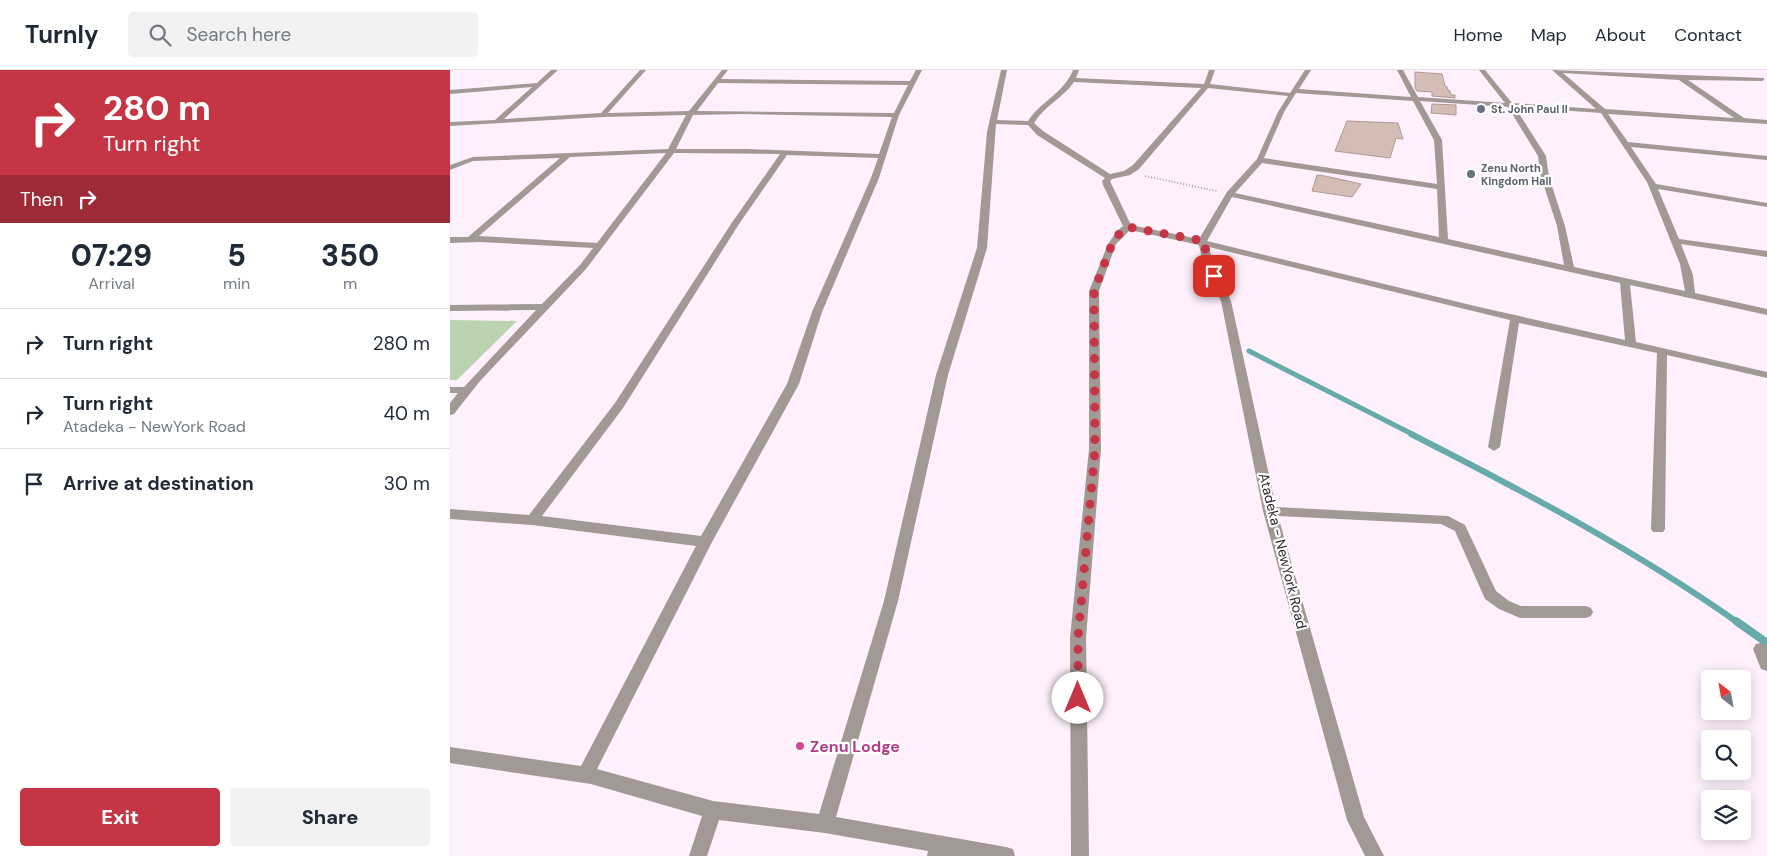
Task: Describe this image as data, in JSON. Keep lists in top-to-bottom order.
{
  "streets": {
    "street": ["Atadeka - NewYork Road"]
  },
  "places": ["St. John Paul II", "Zenu North Kingdom Hall", "Zenu Lodge"],
  "north": "top left",
  "page": {
    "header": "Turnly",
    "search": "Search here",
    "nav": [
      "Home",
      "Map",
      "About",
      "Contact"
    ],
    "turn": ["280 m", "Turn right"],
    "then": "Then",
    "eta": [
      "07:29",
      "Arrival",
      "5",
      "min",
      "350",
      "m"
    ],
    "list": [
      {
        "name": "Turn right",
        "value": "280 m"
      },
      {
        "name": "Turn right",
        "note": "Atadeka - NewYork Road",
        "value": "40 m"
      },
      {
        "name": "Arrive at destination",
        "value": "30 m"
      }
    ],
    "buttons": ["Exit", "Share"]
  }
}
